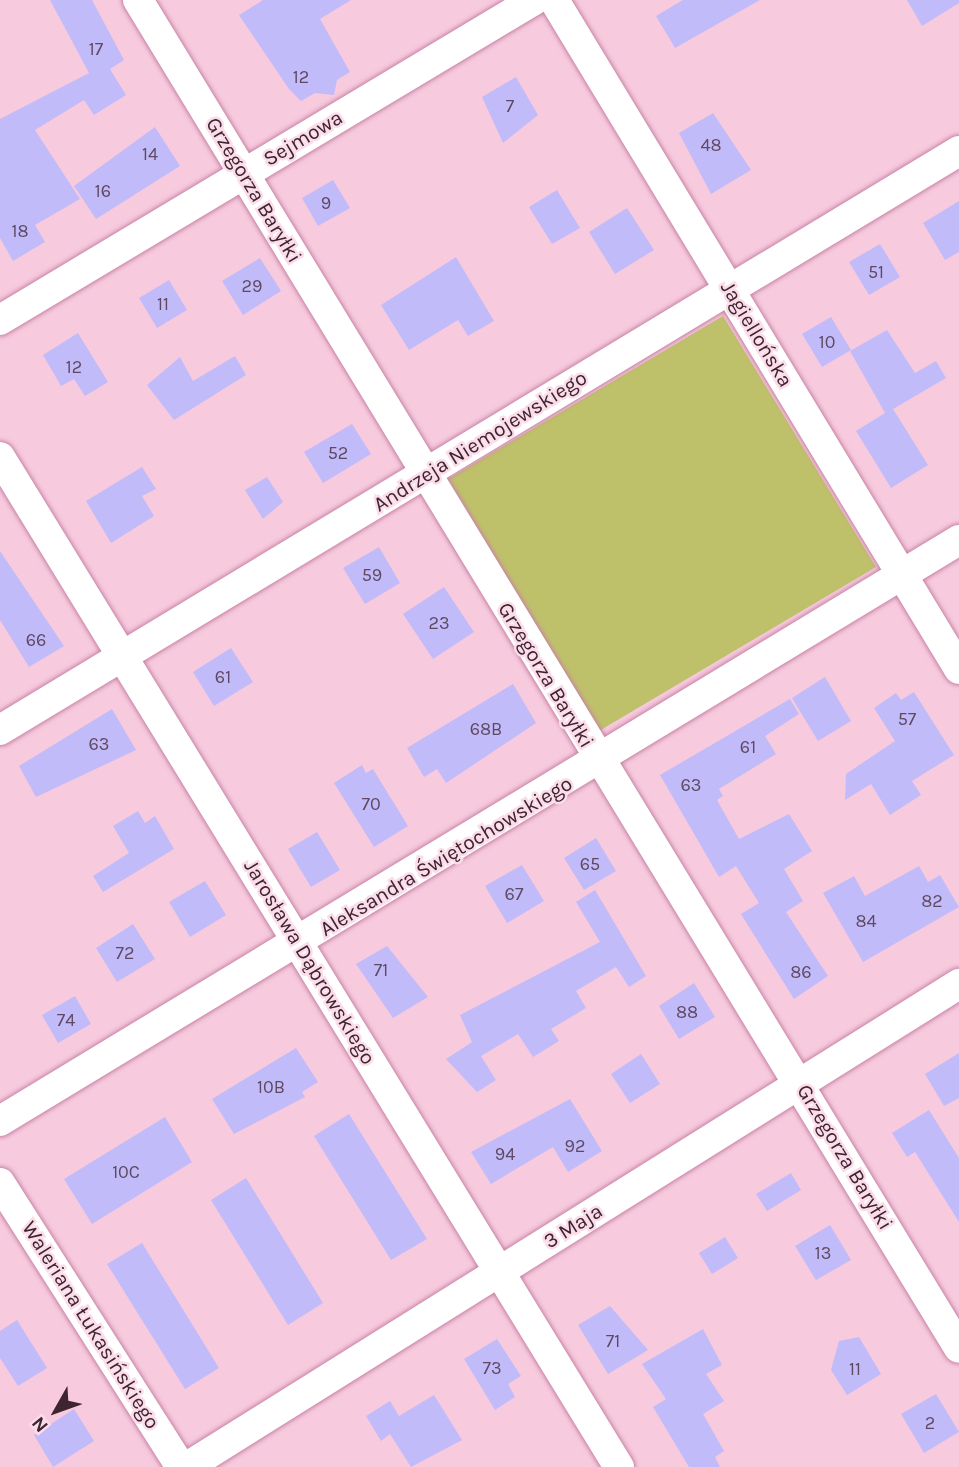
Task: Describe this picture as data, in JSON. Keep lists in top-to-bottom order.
{
  "streets": {
    "street": [
      "Sejmowa",
      "Grzegorza Baryłki",
      "Jagiellońska",
      "Andrzeja Niemojewskiego",
      "Aleksandra Świętochowskiego",
      "Jarosława Dąbrowskiego",
      "3 Maja",
      "Waleriana Łukasińskiego"
    ]
  },
  "crossings": [
    ["Sejmowa", "Grzegorza Baryłki"],
    ["Grzegorza Baryłki", "Andrzeja Niemojewskiego"],
    ["Grzegorza Baryłki", "Aleksandra Świętochowskiego"],
    ["Grzegorza Baryłki", "3 Maja"],
    ["Jagiellońska", "Andrzeja Niemojewskiego"],
    ["Jagiellońska", "Aleksandra Świętochowskiego"],
    ["Andrzeja Niemojewskiego", "Jarosława Dąbrowskiego"],
    ["Aleksandra Świętochowskiego", "Jarosława Dąbrowskiego"],
    ["Jarosława Dąbrowskiego", "3 Maja"]
  ],
  "house_numbers": [
    "17",
    "12",
    "7",
    "48",
    "14",
    "16",
    "9",
    "18",
    "51",
    "29",
    "11",
    "10",
    "12",
    "52",
    "59",
    "23",
    "66",
    "61",
    "57",
    "68B",
    "63",
    "61",
    "63",
    "70",
    "65",
    "67",
    "82",
    "84",
    "72",
    "71",
    "86",
    "88",
    "74",
    "10B",
    "92",
    "94",
    "10C",
    "13",
    "71",
    "73",
    "11",
    "2"
  ],
  "north": "bottom left"
}
